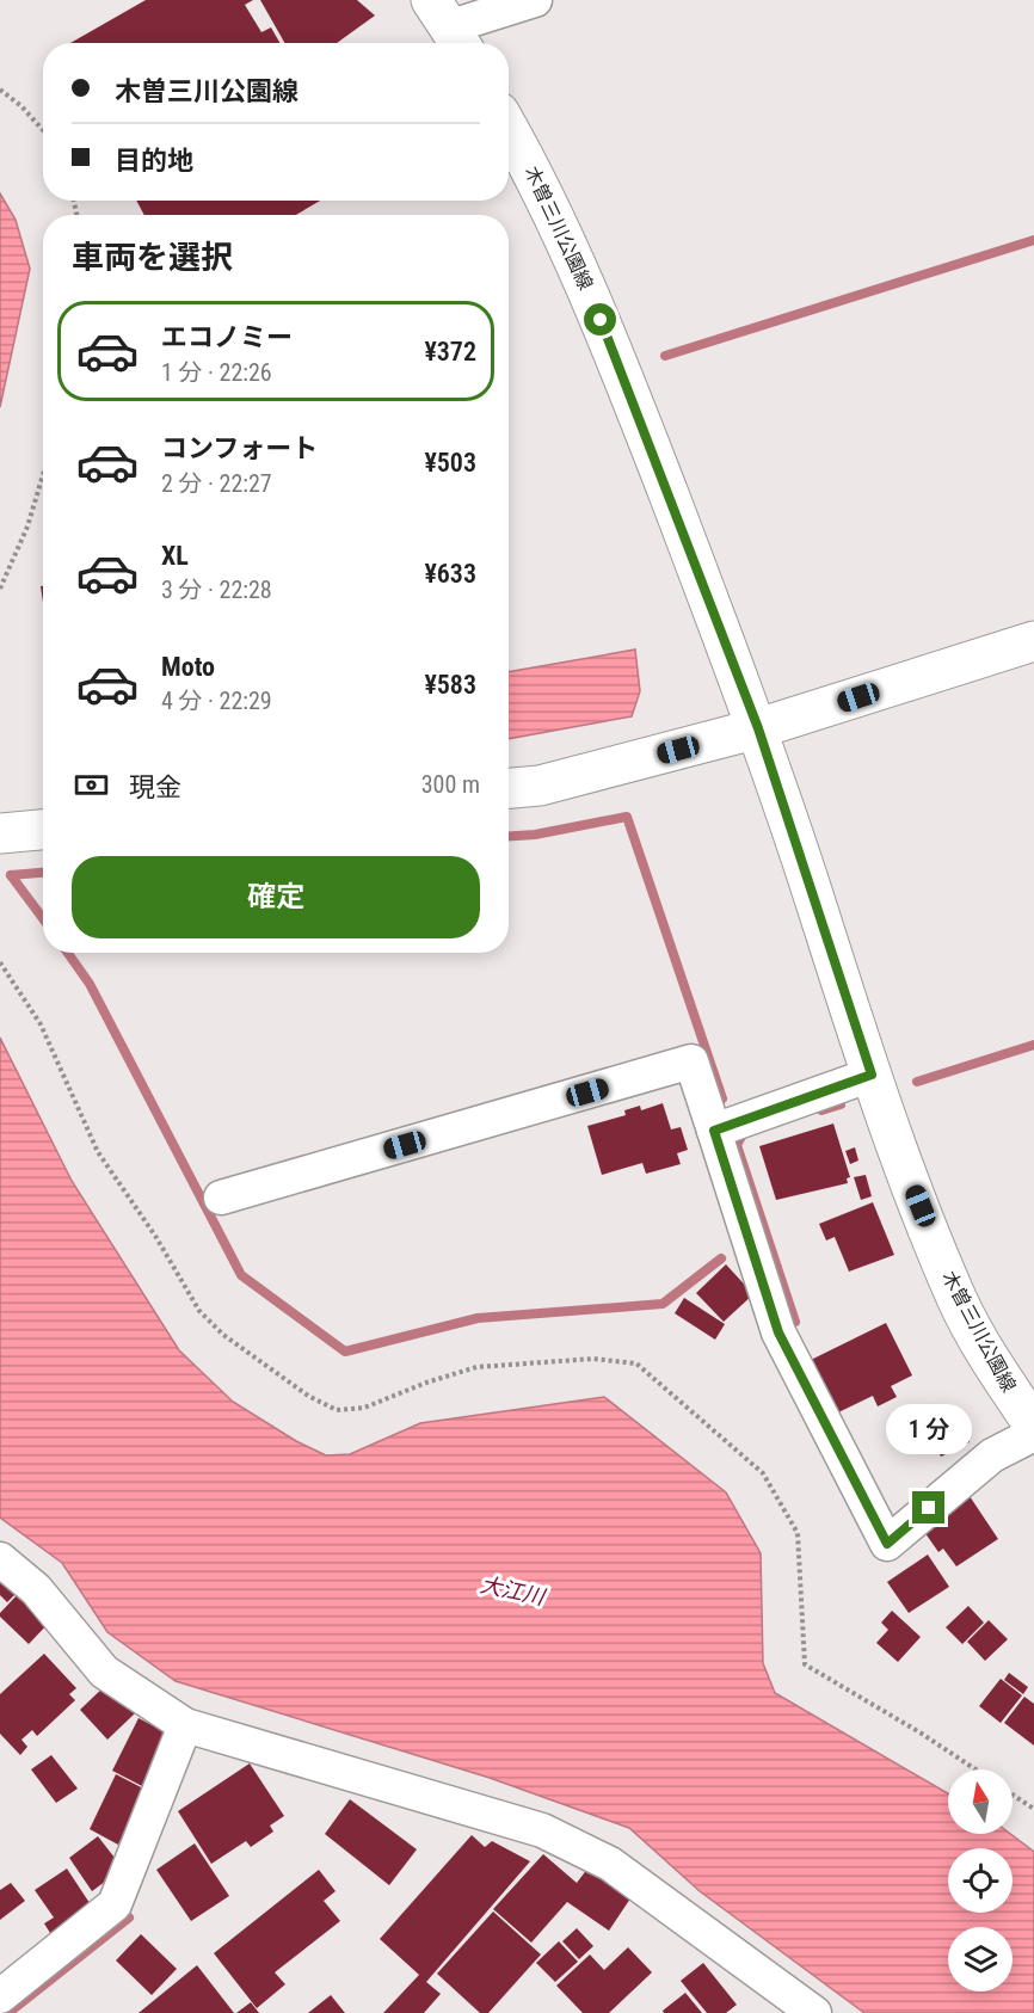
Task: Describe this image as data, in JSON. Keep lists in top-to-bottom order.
{
  "streets": {
    "main road": ["木曽三川公園線"]
  },
  "water": ["大江川"],
  "north": "top",
  "page": {
    "banner": ["木曽三川公園線", "目的地"],
    "heading": "車両を選択",
    "list": [
      {
        "name": "エコノミー",
        "note": "1 分 · 22:26",
        "value": "¥372"
      },
      {
        "name": "コンフォート",
        "note": "2 分 · 22:27",
        "value": "¥503"
      },
      {
        "name": "XL",
        "note": "3 分 · 22:28",
        "value": "¥633"
      },
      {
        "name": "Moto",
        "note": "4 分 · 22:29",
        "value": "¥583"
      }
    ],
    "pay": ["現金", "300 m"],
    "buttons": "確定",
    "bubble": "1 分"
  }
}
